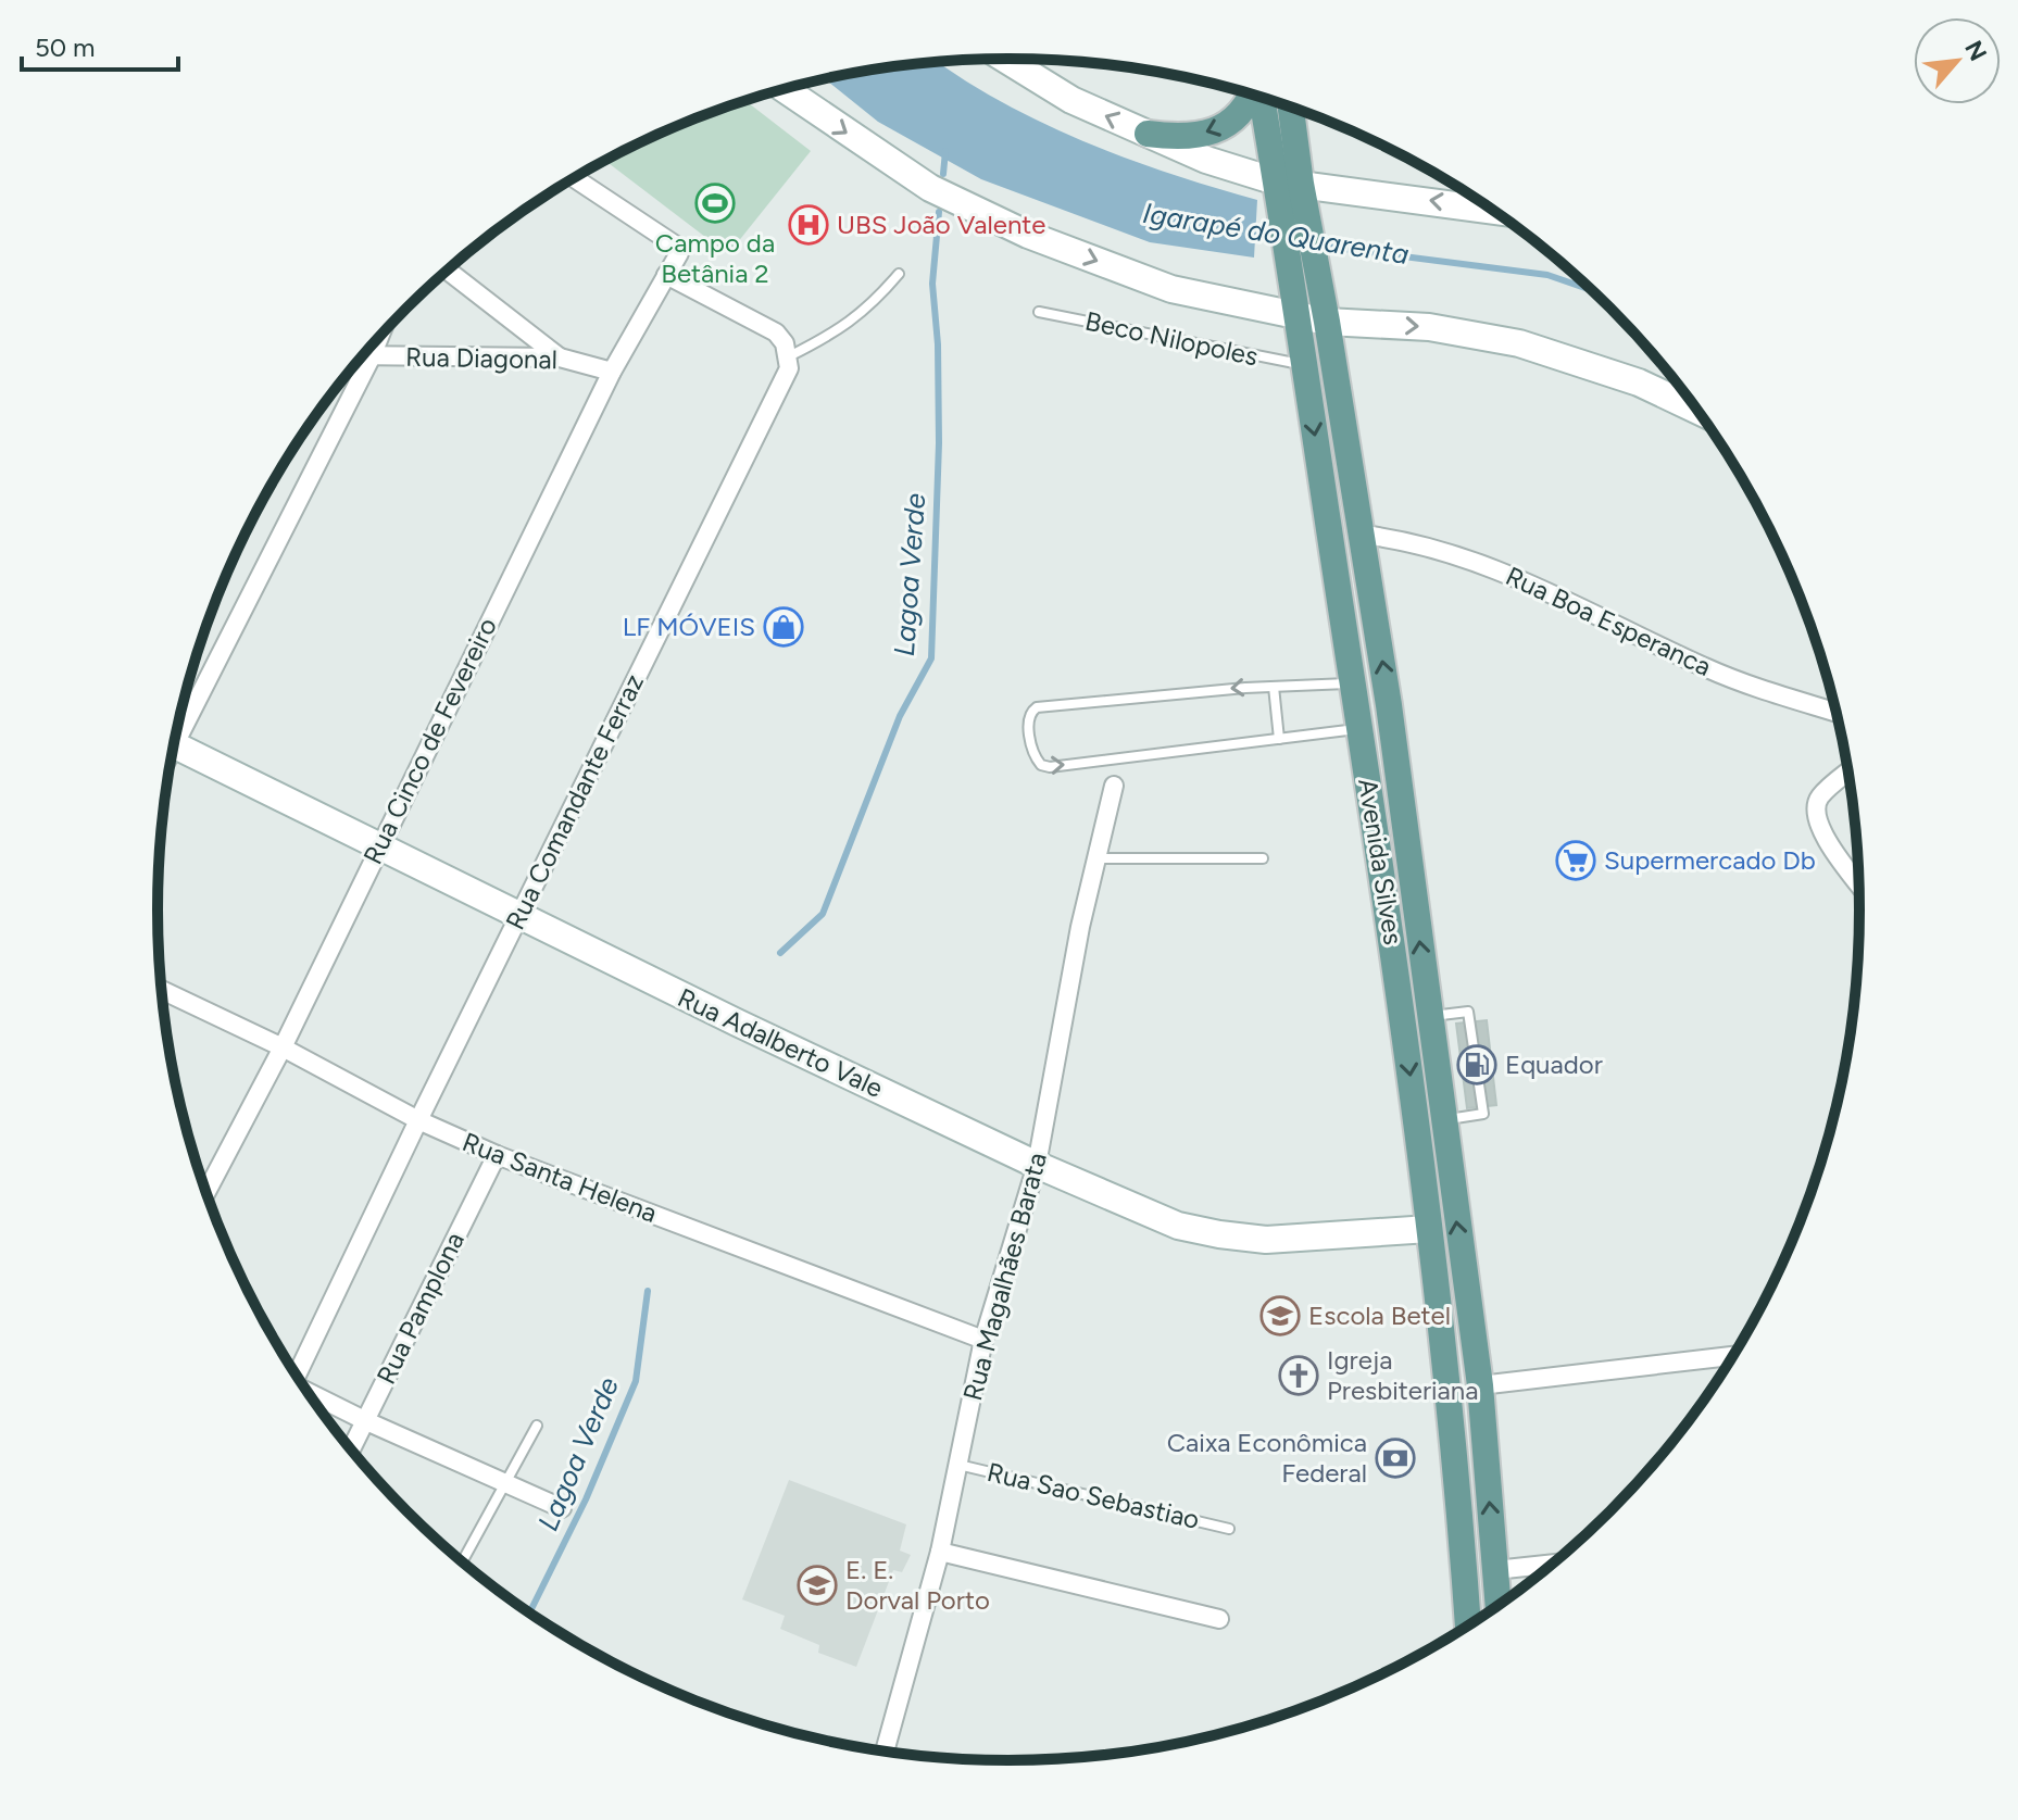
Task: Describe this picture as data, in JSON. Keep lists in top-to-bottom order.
{
  "streets": {
    "main road": ["Avenida Silves"],
    "street": [
      "Rua Diagonal",
      "Rua Boa Esperanca",
      "Rua Cinco de Fevereiro",
      "Rua Comandante Ferraz",
      "Rua Adalberto Vale",
      "Rua Santa Helena",
      "Rua Magalhães Barata",
      "Rua Pamplona"
    ],
    "lane": ["Beco Nilopoles", "Rua Sao Sebastiao"]
  },
  "crossings": [
    ["Beco Nilopoles", "Avenida Silves"],
    ["Rua Diagonal", "Rua Cinco de Fevereiro"],
    ["Rua Boa Esperanca", "Avenida Silves"],
    ["Rua Cinco de Fevereiro", "Rua Adalberto Vale"],
    ["Rua Cinco de Fevereiro", "Rua Santa Helena"],
    ["Rua Comandante Ferraz", "Rua Adalberto Vale"],
    ["Rua Comandante Ferraz", "Rua Santa Helena"],
    ["Avenida Silves", "Rua Adalberto Vale"],
    ["Rua Adalberto Vale", "Rua Magalhães Barata"],
    ["Rua Santa Helena", "Rua Magalhães Barata"],
    ["Rua Santa Helena", "Rua Pamplona"],
    ["Rua Magalhães Barata", "Rua Sao Sebastiao"]
  ],
  "water": ["Igarapé do Quarenta", "Lagoa Verde"],
  "places": {
    "sports": ["Campo da Betânia 2"],
    "hospital": ["UBS João Valente"],
    "shop": ["LF MÓVEIS"],
    "supermarket": ["Supermercado Db"],
    "fuel station": ["Equador"],
    "school or university": ["Escola Betel", "E. E. Dorval Porto"],
    "church": ["Igreja Presbiteriana"],
    "bank": ["Caixa Econômica Federal"]
  },
  "scale_bar": "50 m",
  "north": "top right"
}
